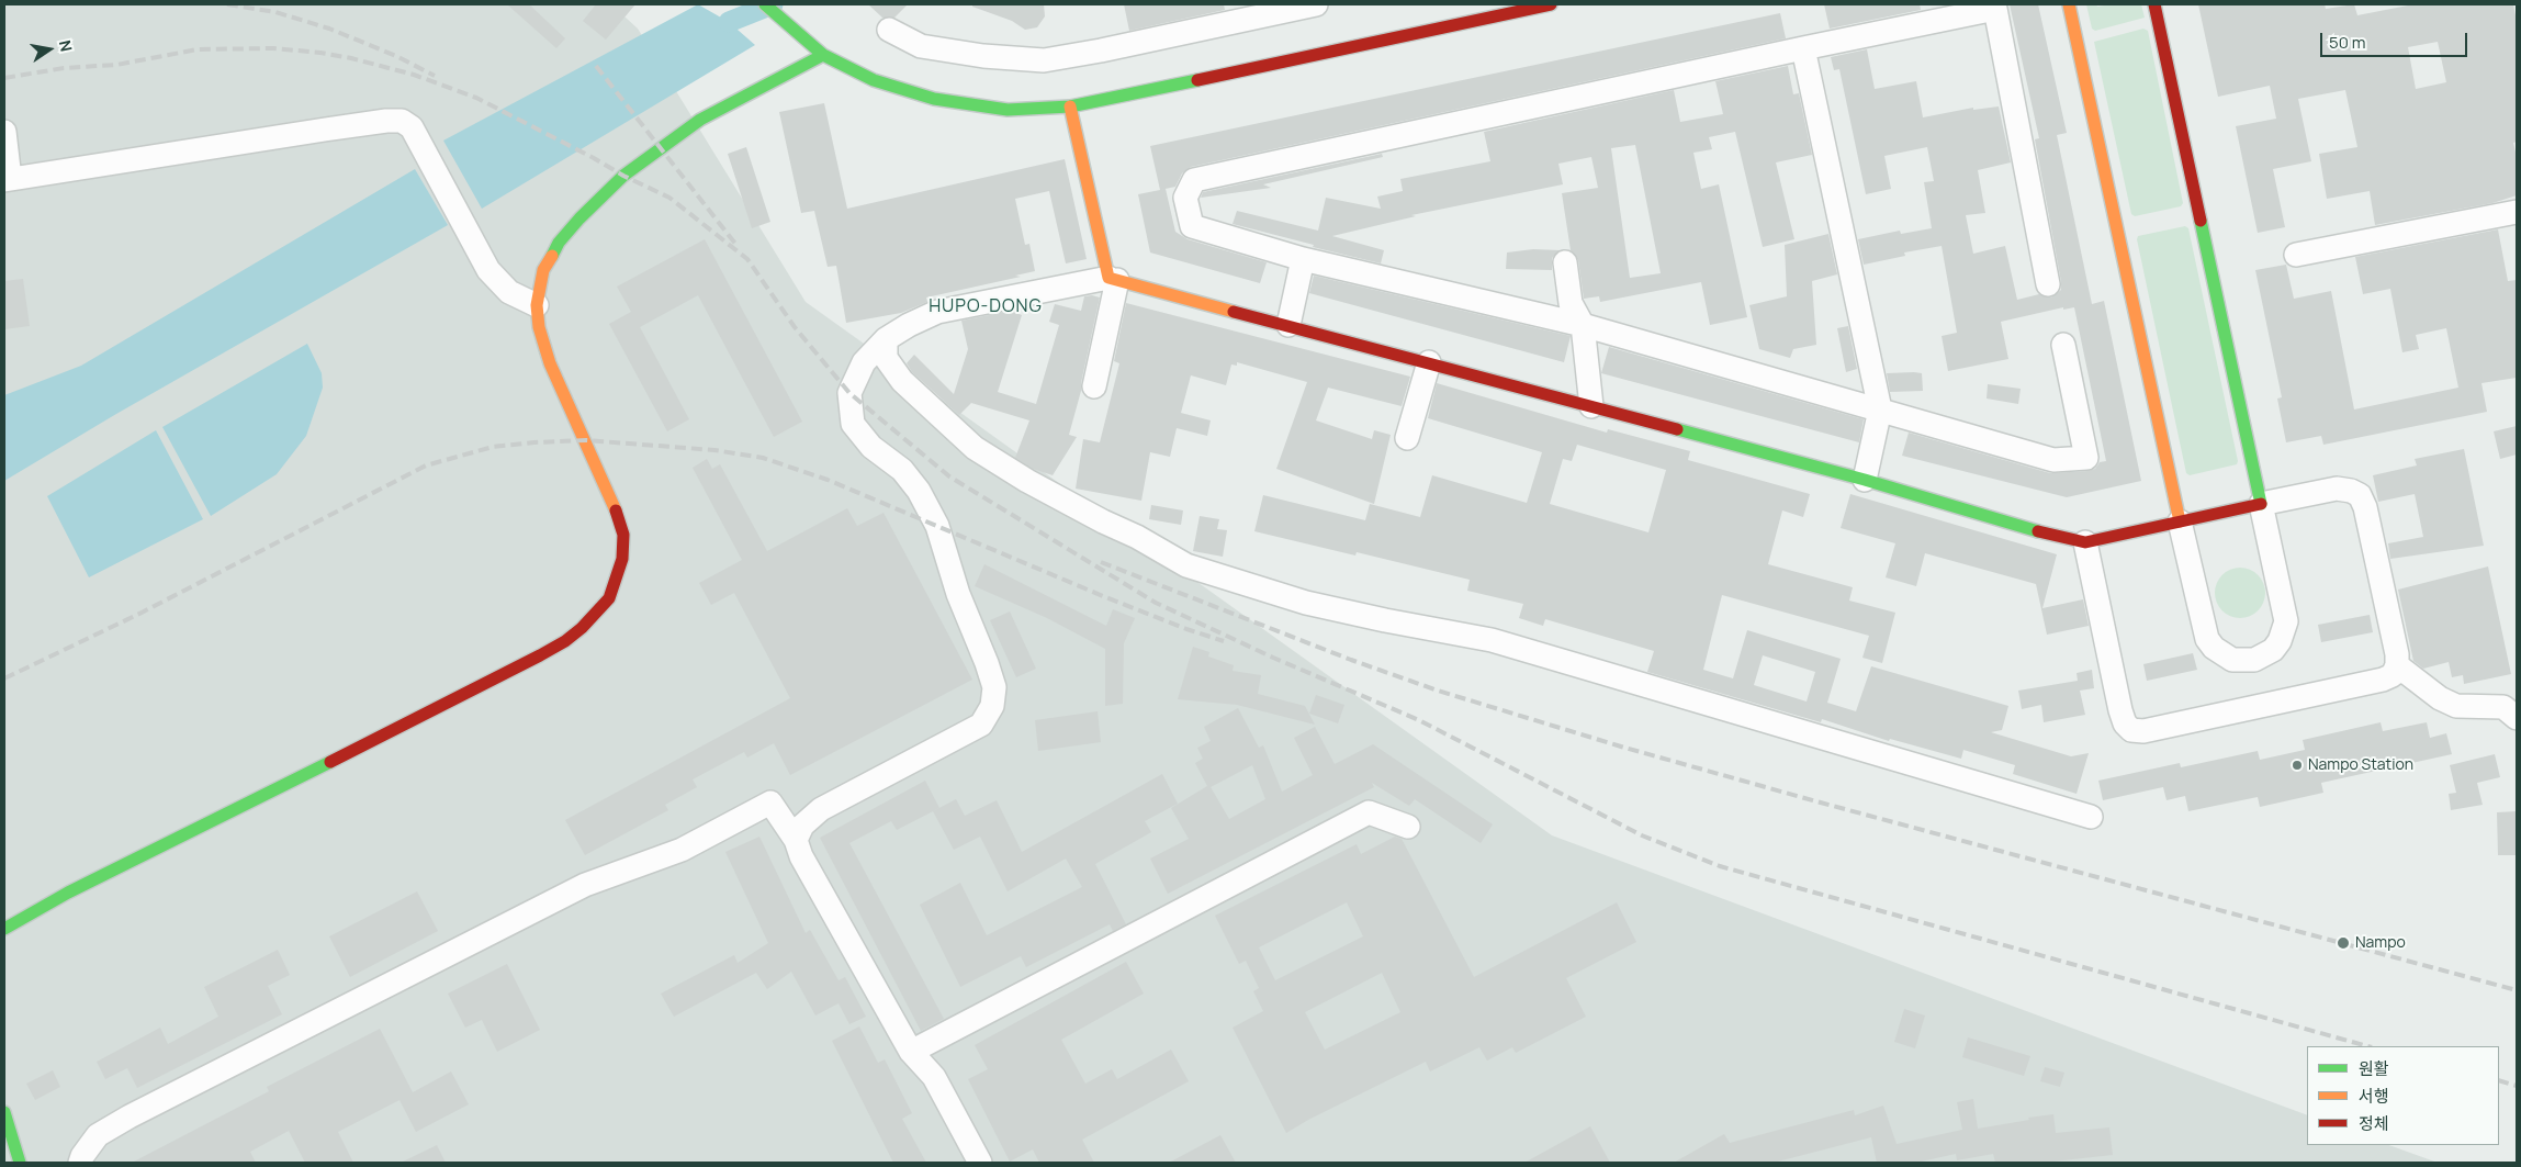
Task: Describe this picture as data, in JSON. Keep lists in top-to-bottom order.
{
  "districts": ["HUPO-DONG"],
  "places": ["Nampo Station", "Nampo"],
  "legend": ["원활", "서행", "정체"],
  "scale_bar": "50 m",
  "north": "right"
}
